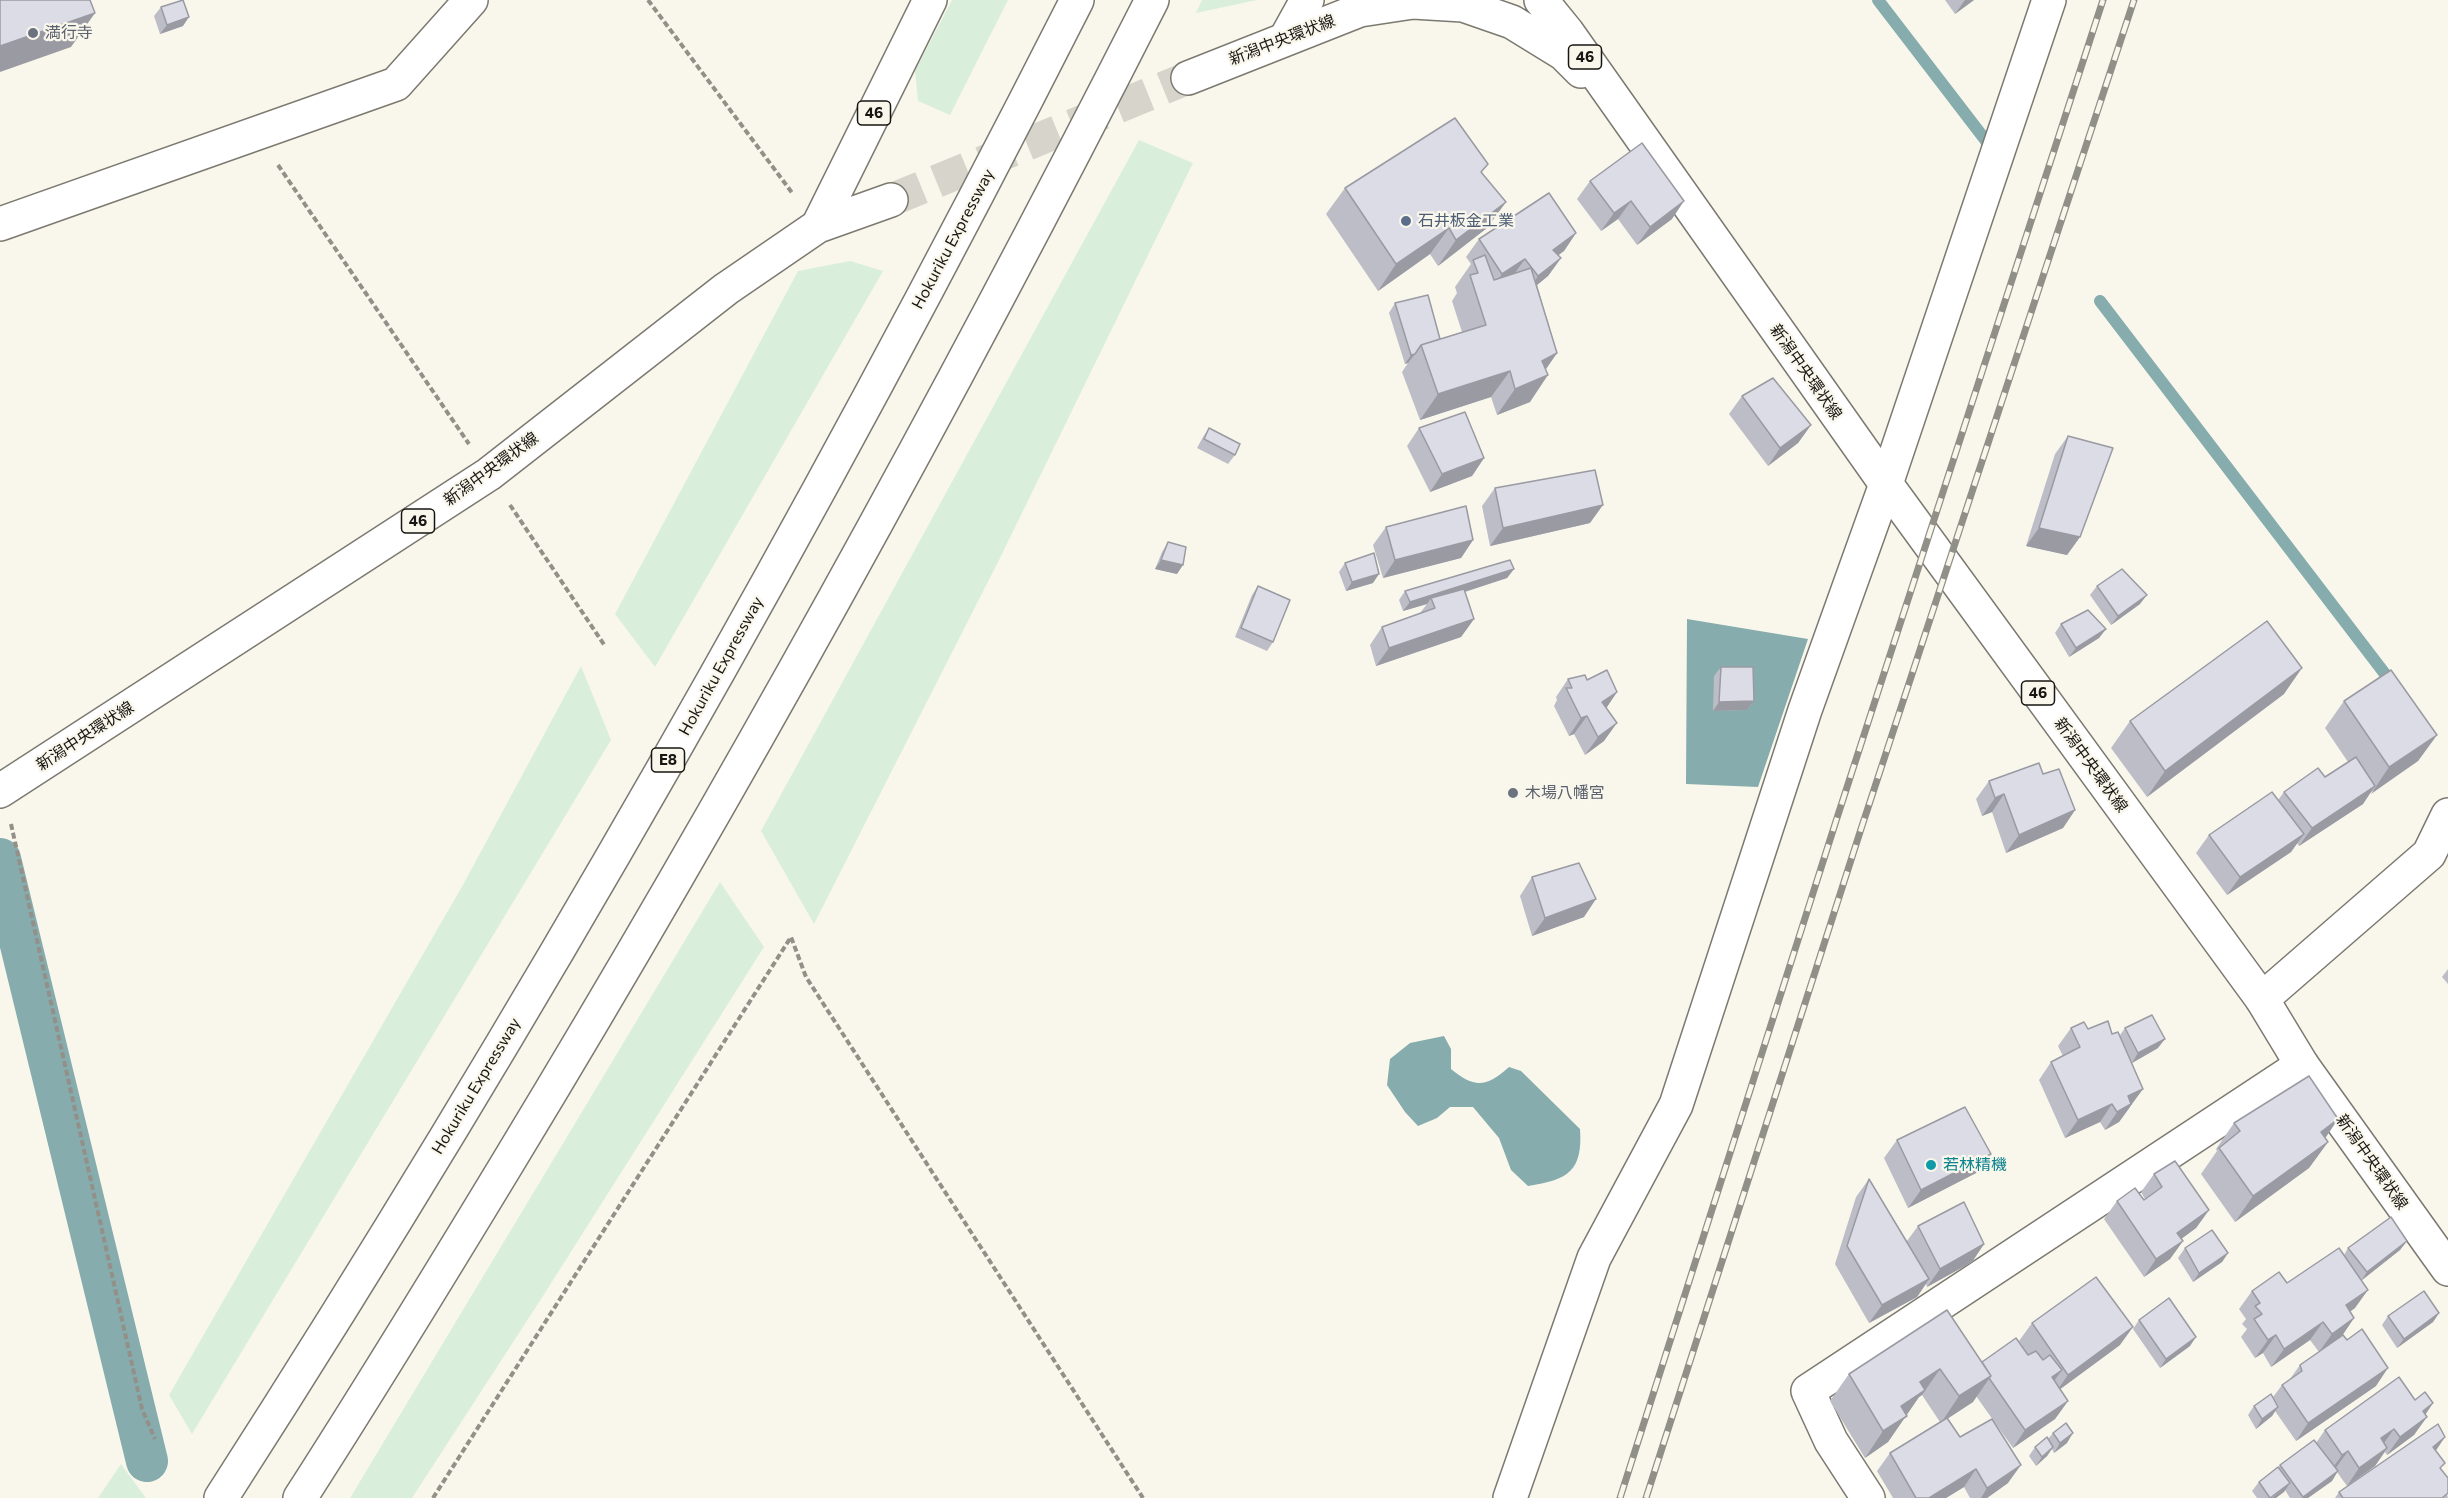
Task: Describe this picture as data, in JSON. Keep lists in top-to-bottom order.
{
  "streets": {
    "main road": [
      "新潟中央環状線",
      "46",
      "Hokuriku Expressway",
      "E8"
    ]
  },
  "places": [
    "満行寺",
    "石井板金工業",
    "木場八幡宮",
    "若林精機"
  ]
}
